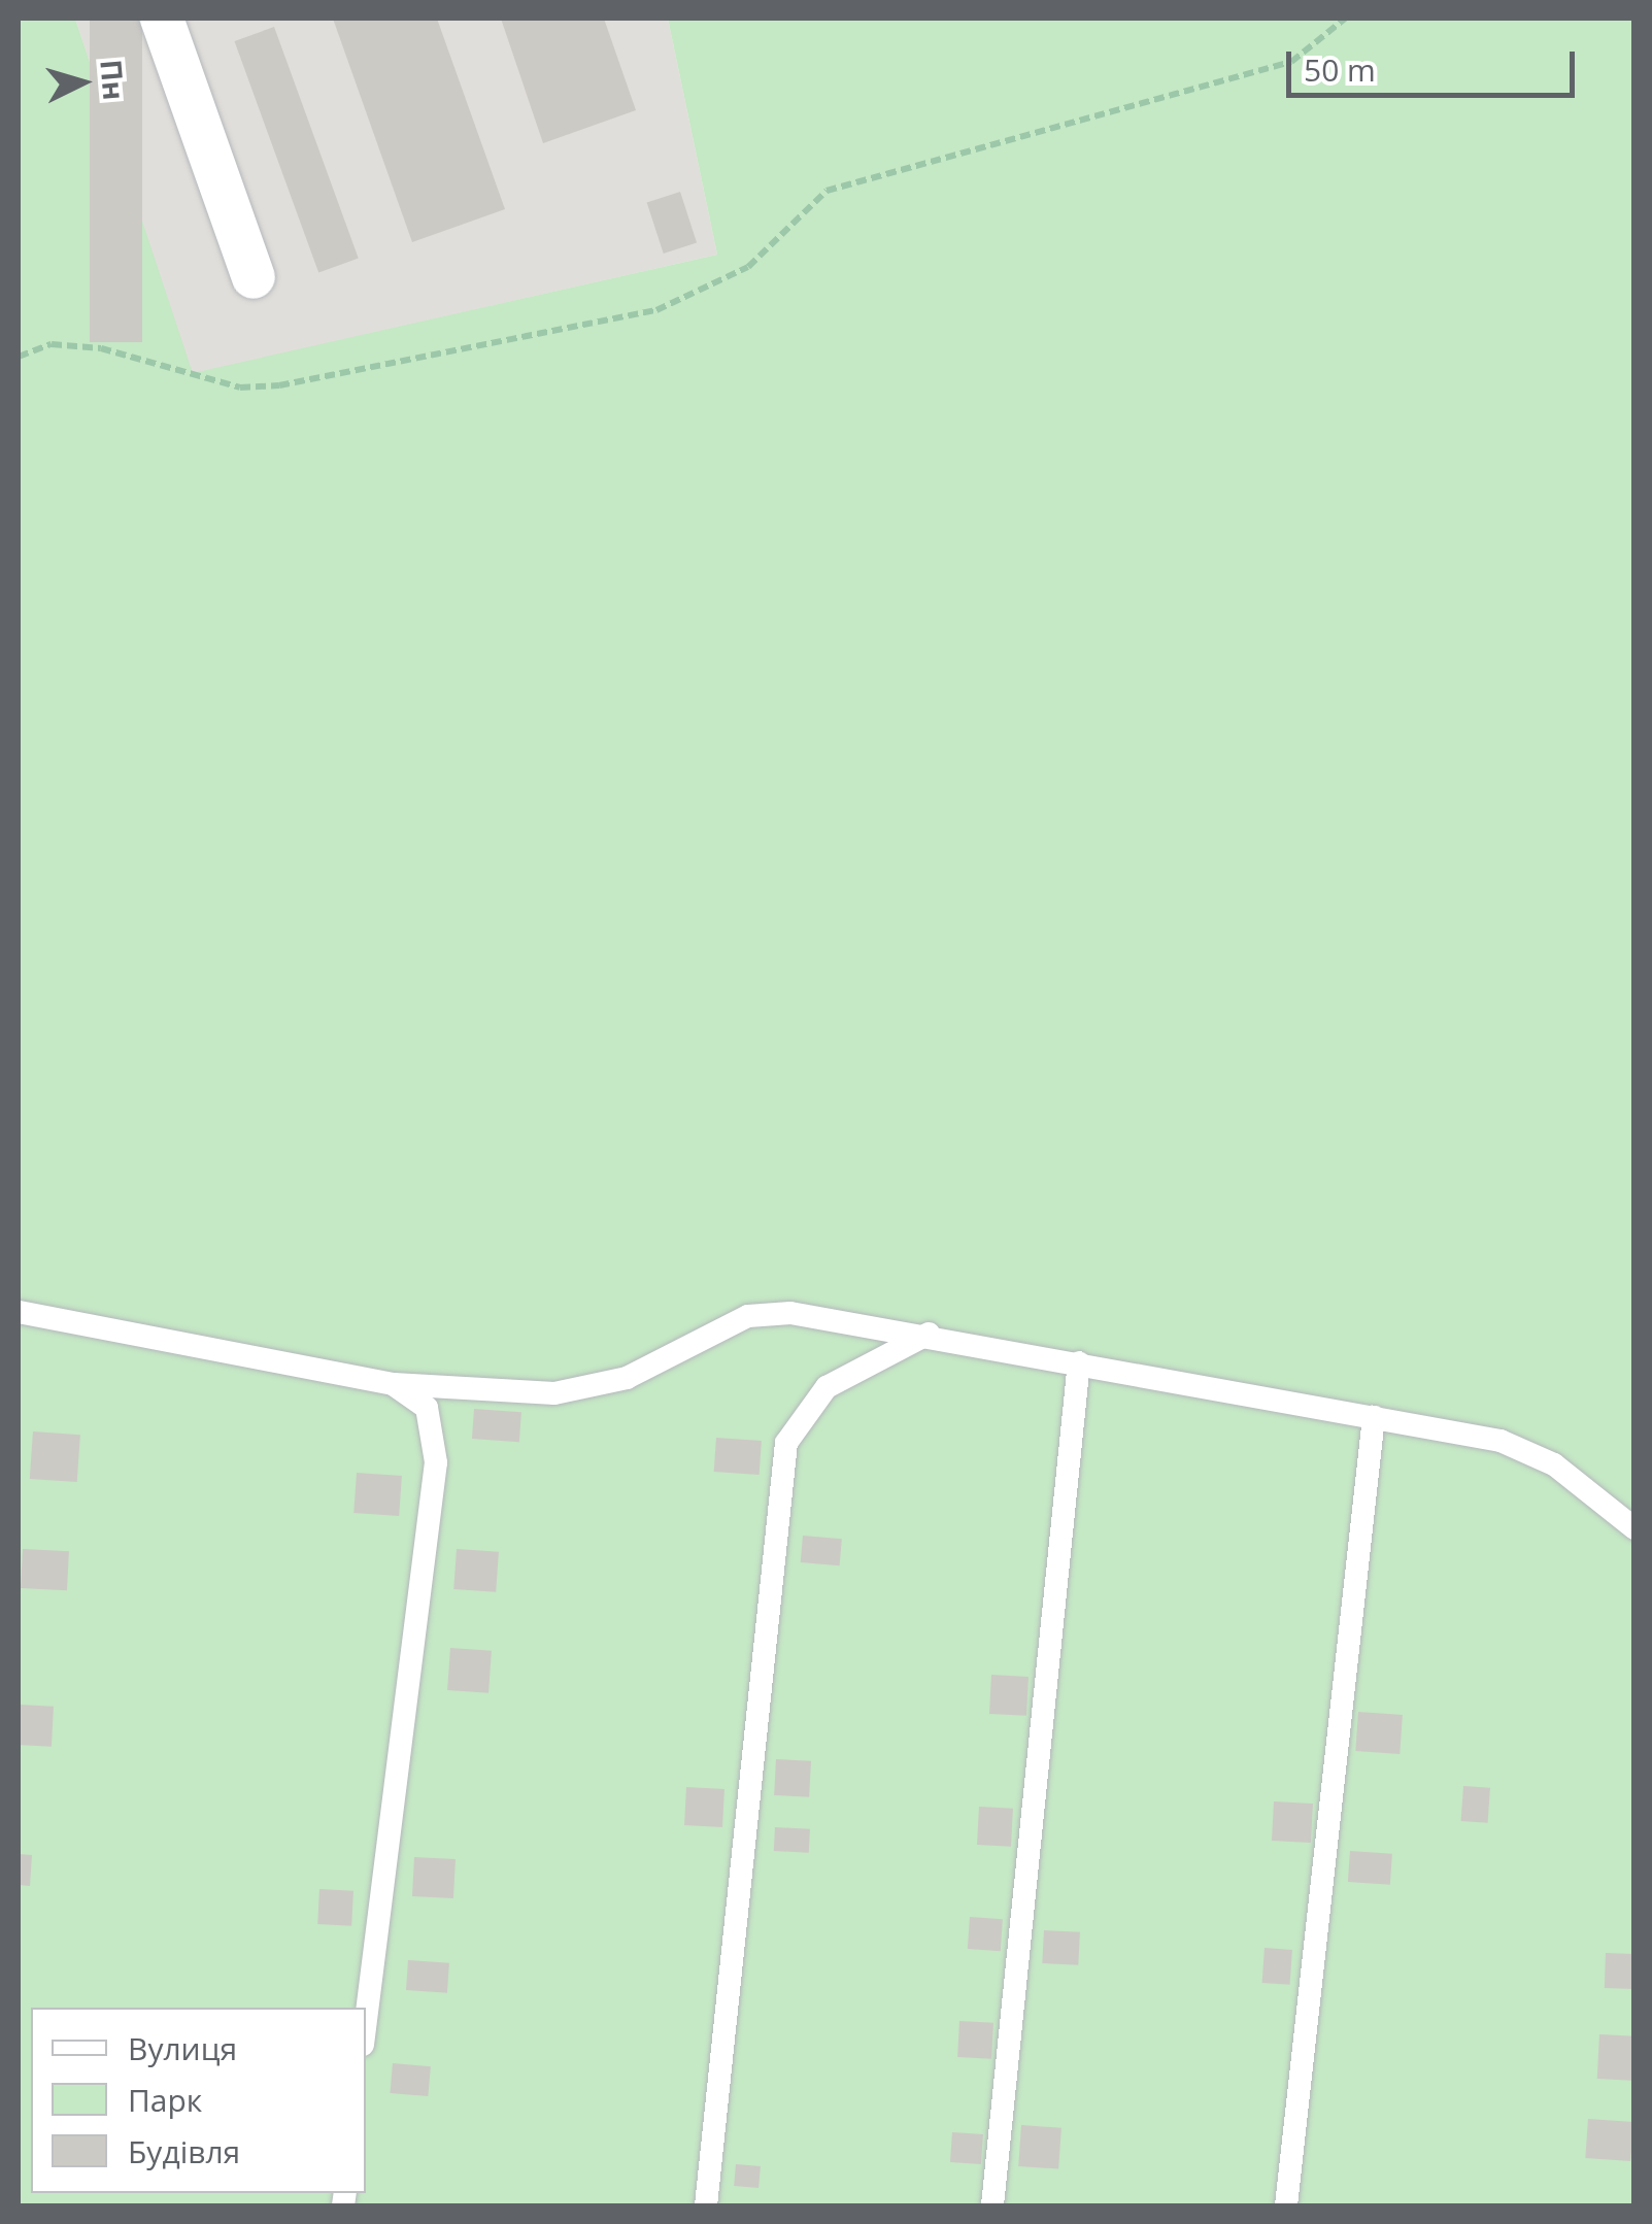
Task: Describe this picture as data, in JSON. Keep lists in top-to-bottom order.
{
  "legend": ["Вулиця", "Парк", "Будівля"],
  "scale_bar": "50 m",
  "north": "right"
}
